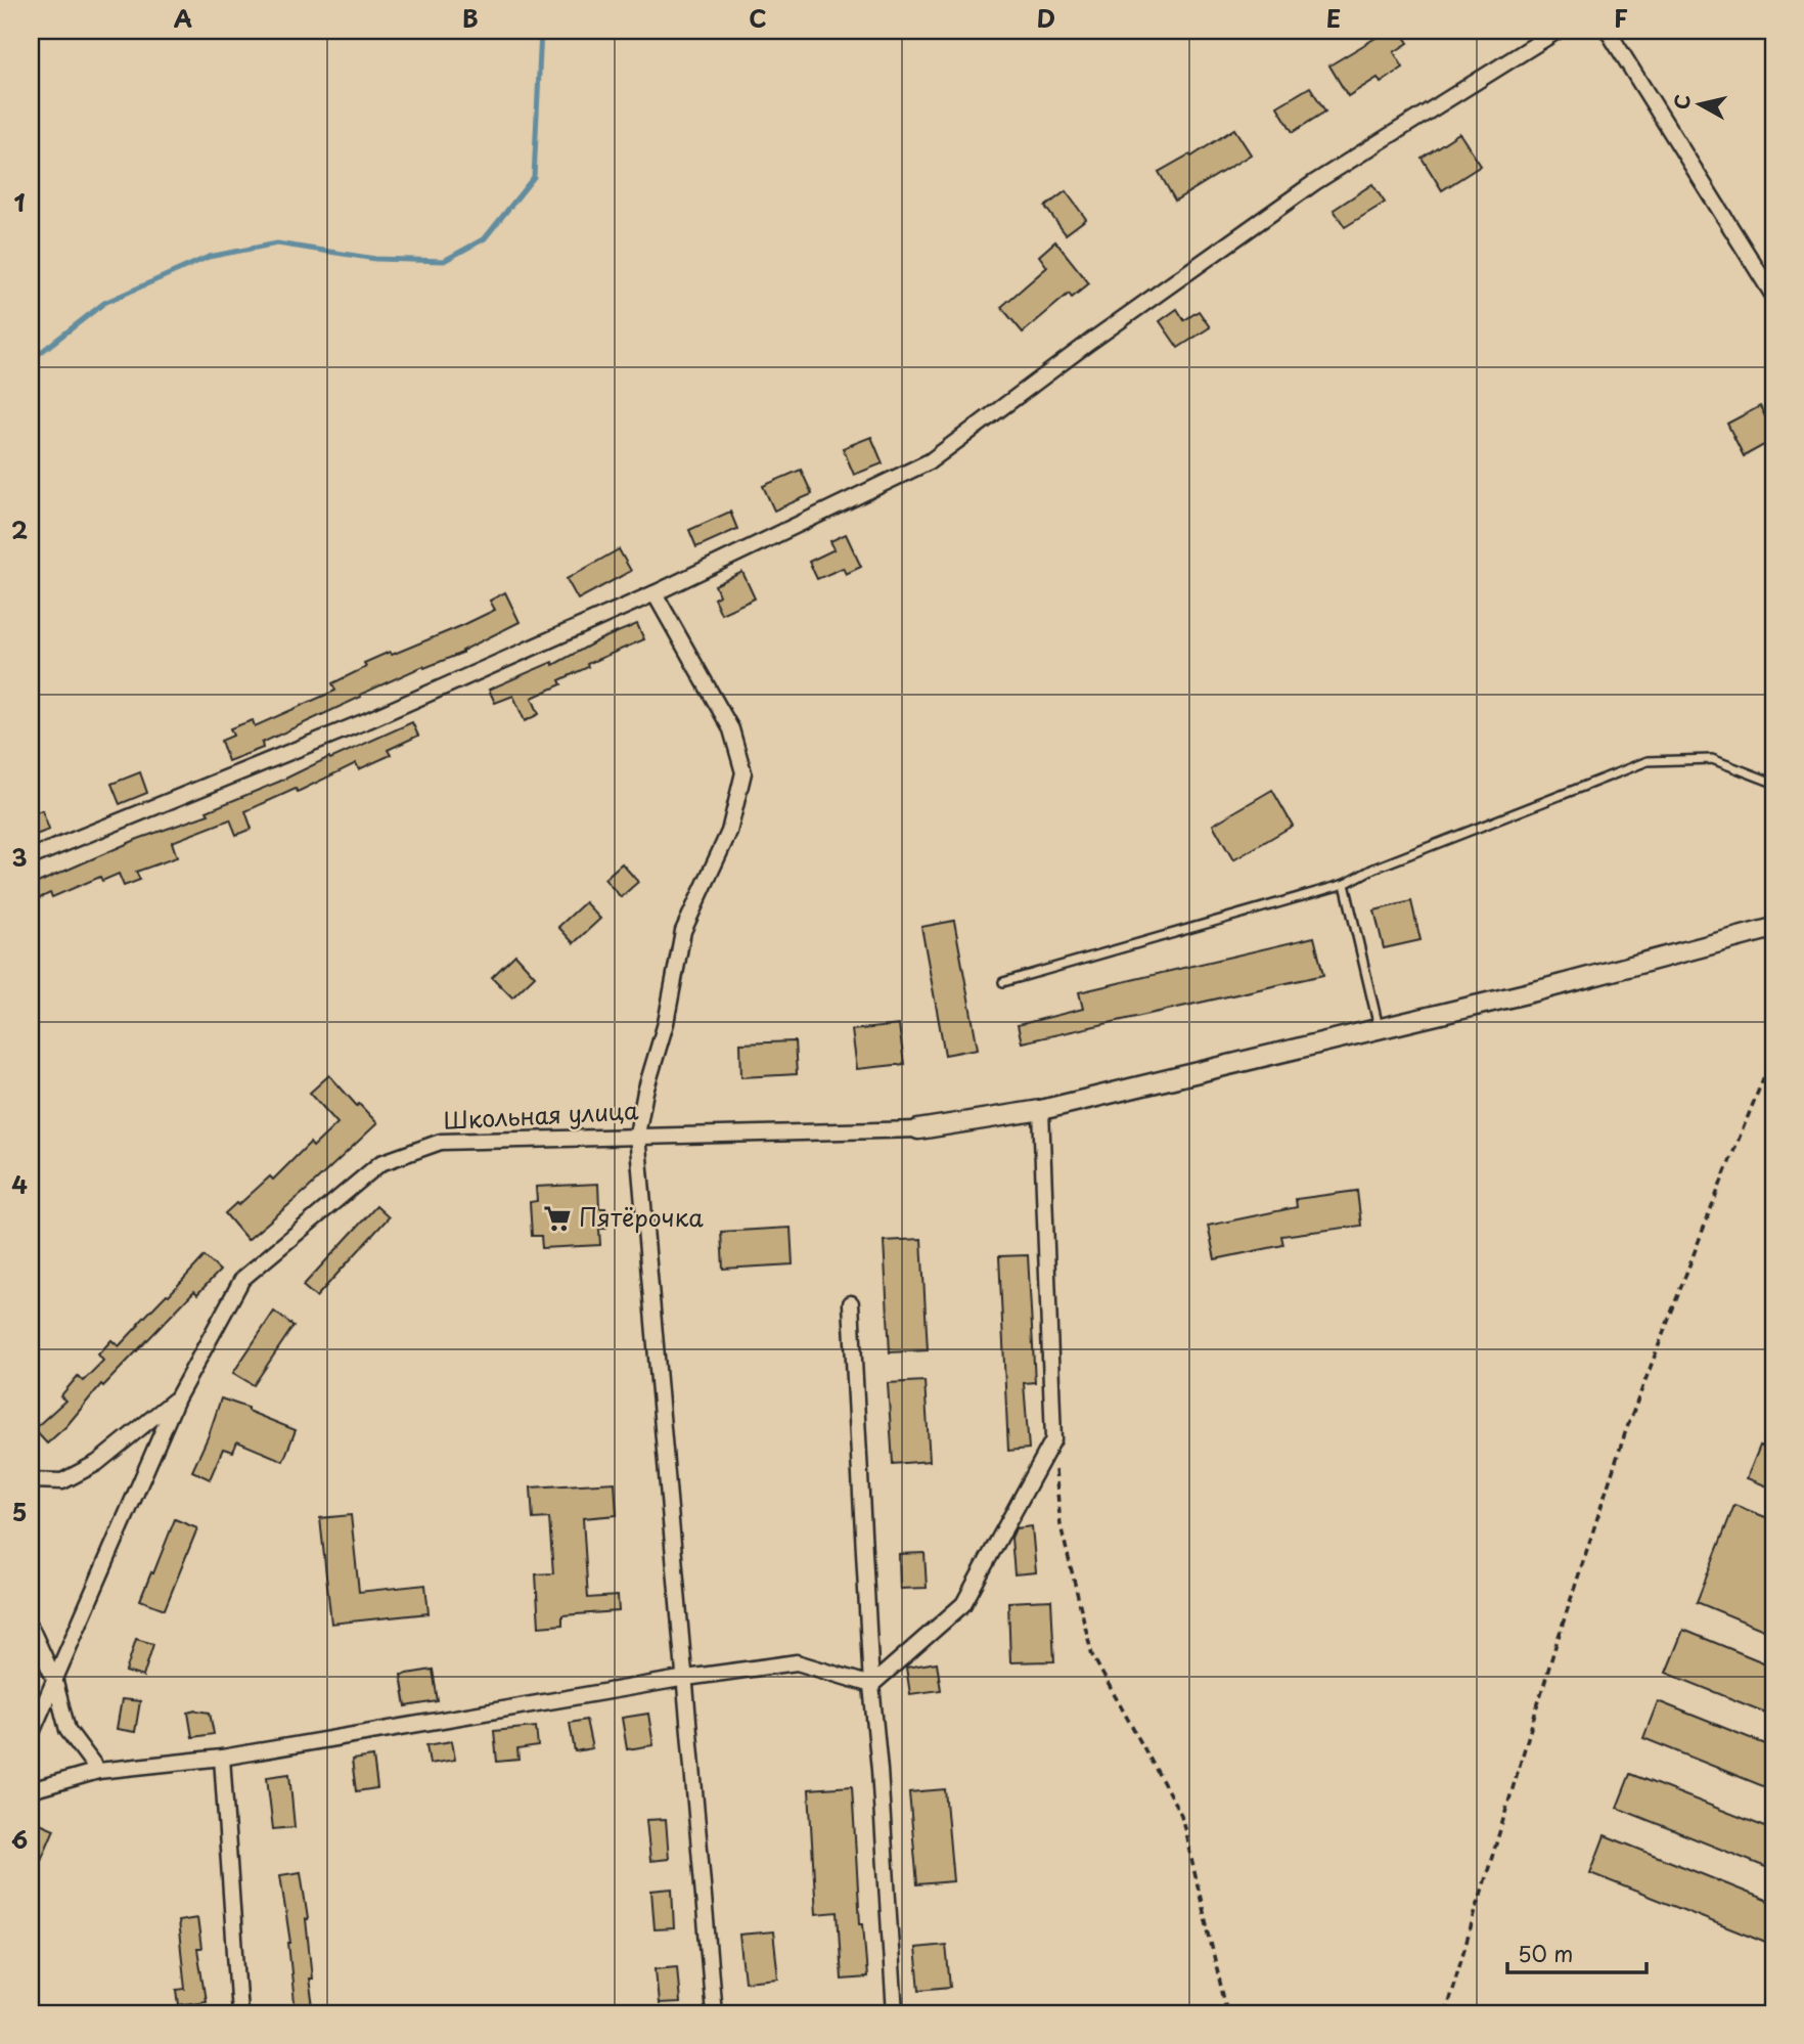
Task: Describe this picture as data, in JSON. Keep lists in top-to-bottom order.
{
  "streets": {
    "street": ["Школьная улица"]
  },
  "places": {
    "supermarket": ["Пятёрочка"]
  },
  "scale_bar": "50 m",
  "north": "left",
  "grid": {
    "columns": [
      "A",
      "B",
      "C",
      "D",
      "E",
      "F"
    ],
    "rows": [
      "1",
      "2",
      "3",
      "4",
      "5",
      "6"
    ]
  }
}
